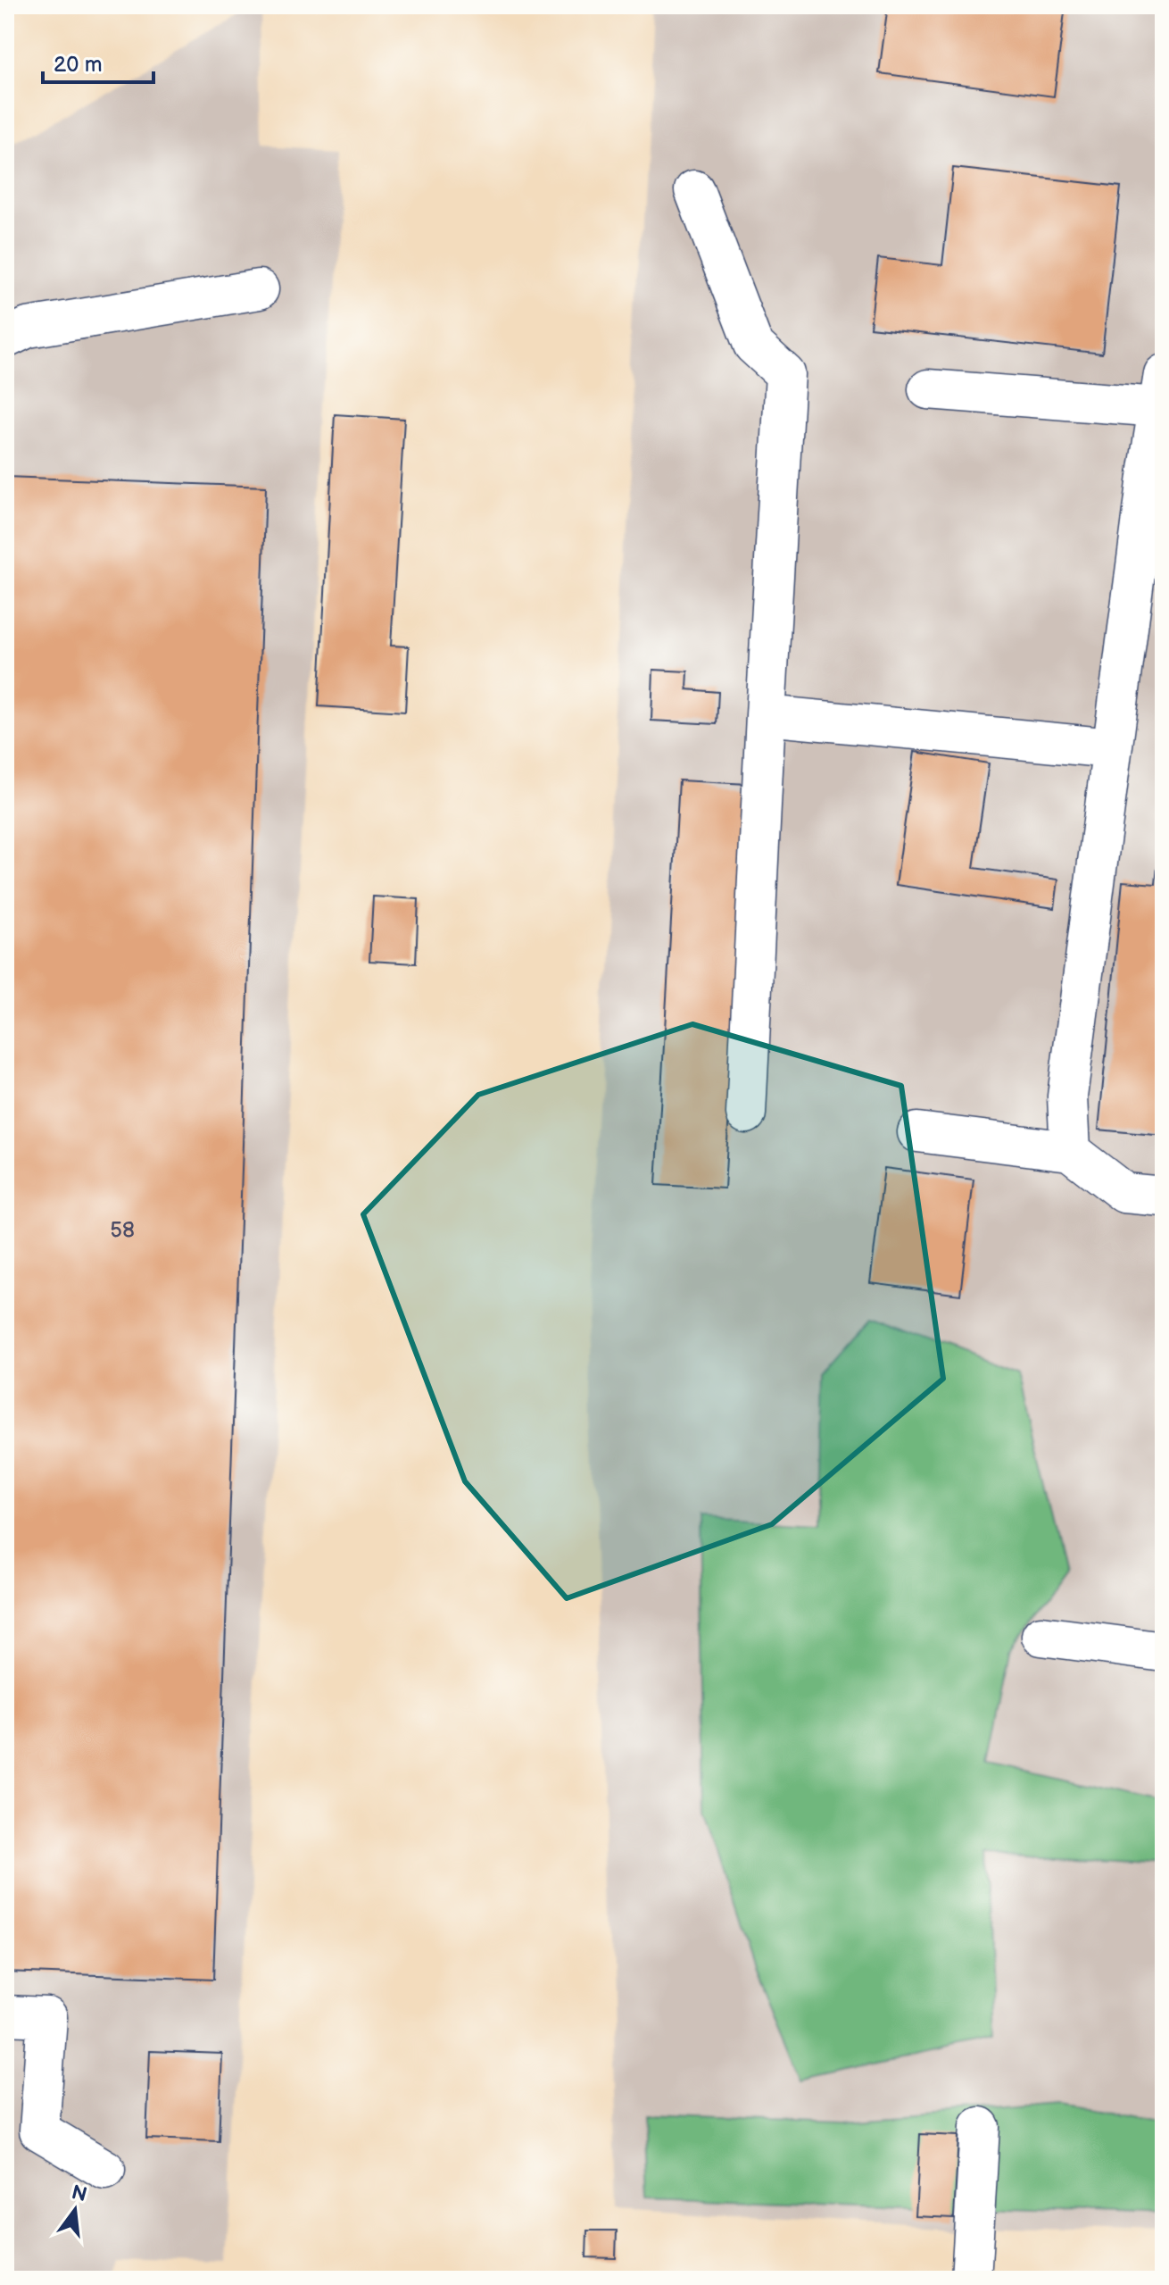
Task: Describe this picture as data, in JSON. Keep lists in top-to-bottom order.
{
  "house_numbers": ["58"],
  "scale_bar": "20 m",
  "north": "top"
}
